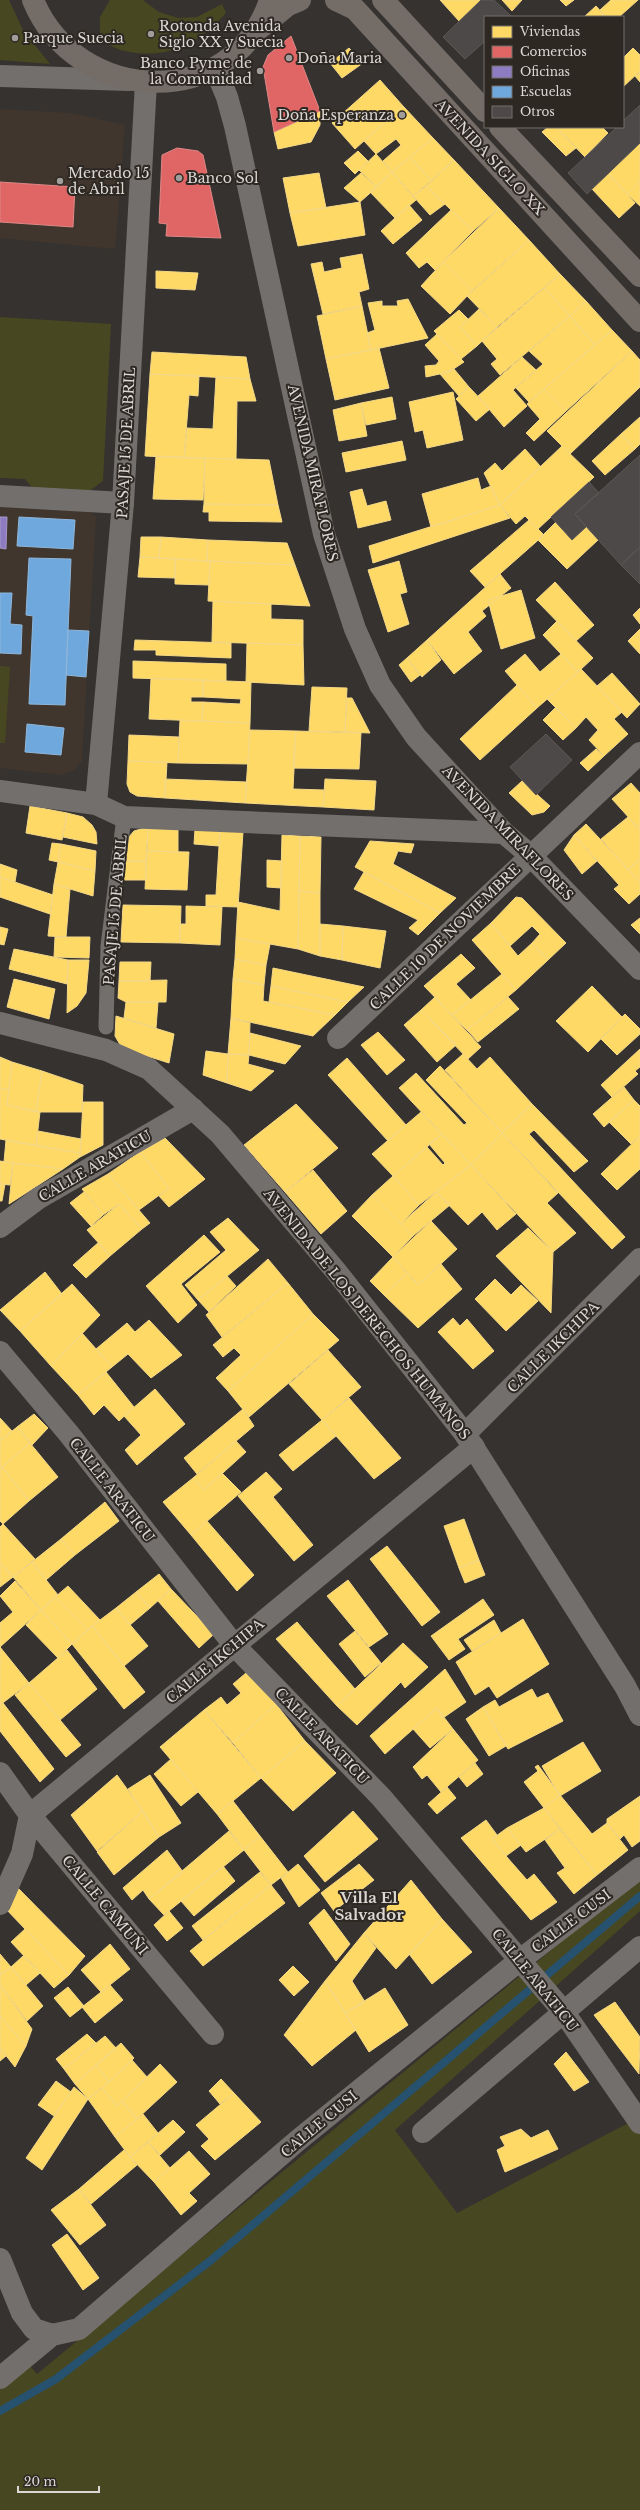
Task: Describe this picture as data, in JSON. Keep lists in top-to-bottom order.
{
  "streets": {
    "highway": ["AVENIDA SIGLO XX"],
    "street": [
      "PASAJE 15 DE ABRIL",
      "AVENIDA MIRAFLORES",
      "CALLE 10 DE NOVIEMBRE",
      "CALLE ARATICU",
      "AVENIDA DE LOS DERECHOS HUMANOS",
      "CALLE IKCHIPA",
      "CALLE CAMUÑI",
      "CALLE CUSI"
    ]
  },
  "crossings": [
    ["AVENIDA MIRAFLORES", "CALLE 10 DE NOVIEMBRE"],
    ["CALLE ARATICU", "AVENIDA DE LOS DERECHOS HUMANOS"],
    ["CALLE ARATICU", "CALLE IKCHIPA"],
    ["CALLE ARATICU", "CALLE CUSI"],
    ["AVENIDA DE LOS DERECHOS HUMANOS", "CALLE IKCHIPA"],
    ["CALLE IKCHIPA", "CALLE CAMUÑI"]
  ],
  "districts": ["Villa El Salvador"],
  "places": [
    "Rotonda Avenida Siglo XX y Suecia",
    "Parque Suecia",
    "Doña Maria",
    "Banco Pyme de la Comunidad",
    "Doña Esperanza",
    "Banco Sol",
    "Mercado 15 de Abril"
  ],
  "legend": [
    "Viviendas",
    "Comercios",
    "Oficinas",
    "Escuelas",
    "Otros"
  ],
  "scale_bar": "20 m"
}
